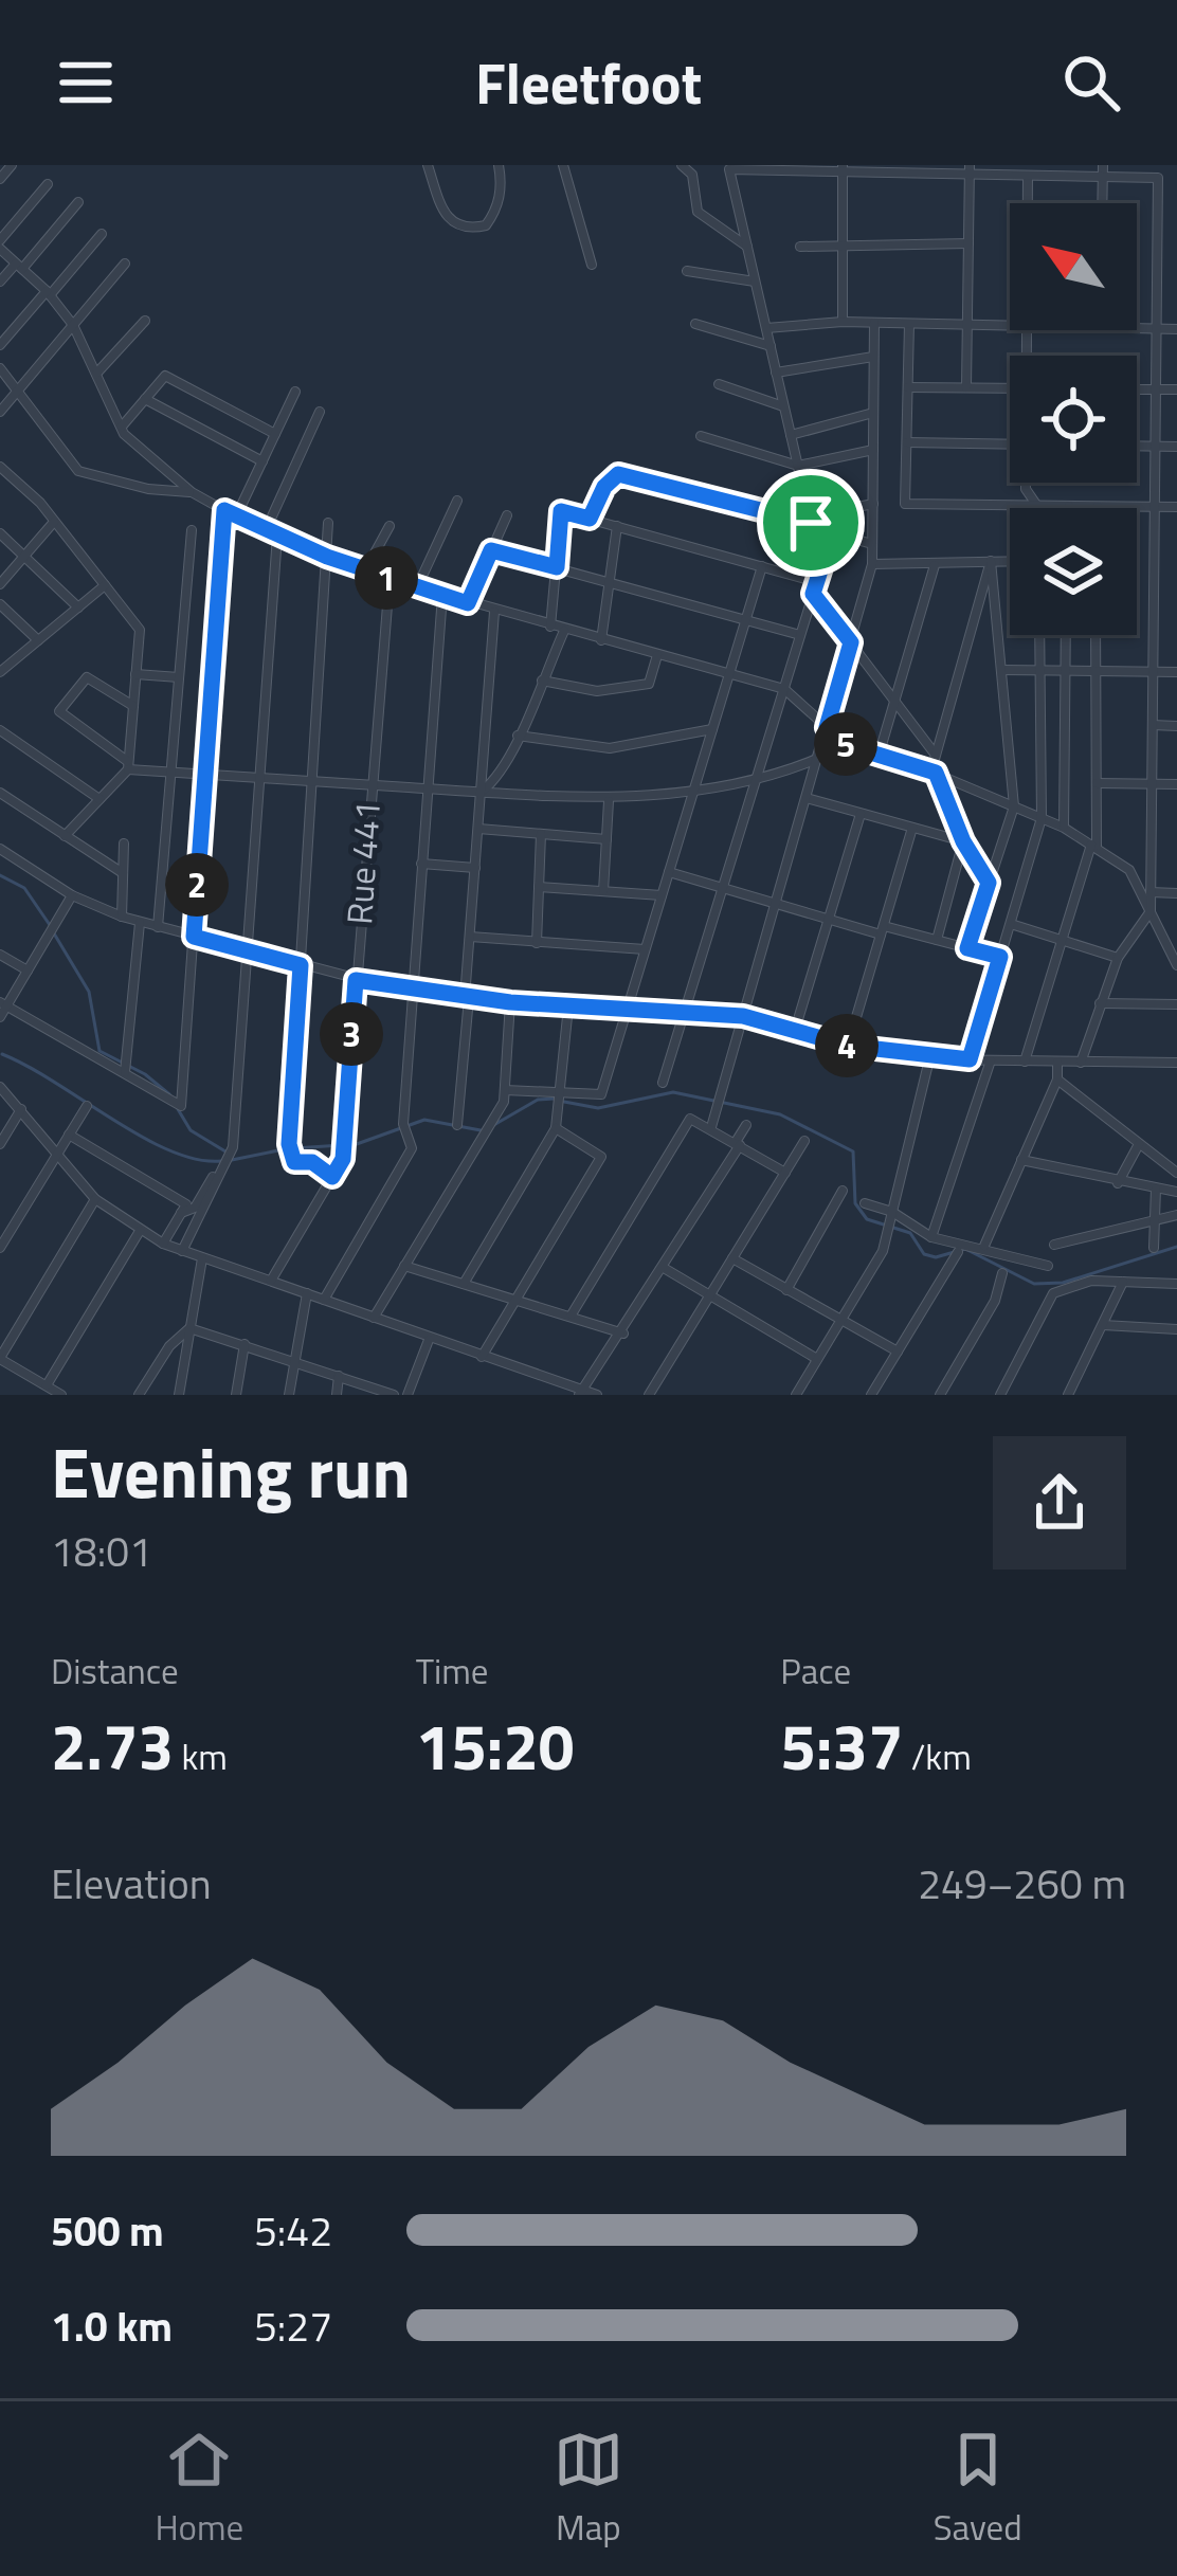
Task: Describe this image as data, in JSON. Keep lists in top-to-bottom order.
{
  "streets": {
    "street": ["Rue 441"]
  },
  "north": "top left",
  "page": {
    "header": "Fleetfoot",
    "pins": [
      "1",
      "5",
      "2",
      "3",
      "4"
    ],
    "heading": ["Evening run", "18:01"],
    "stats": [
      ["Distance", "2.73 km"],
      ["Time", "15:20"],
      ["Pace", "5:37 /km"]
    ],
    "chart": ["Elevation", "249–260 m"],
    "list": [
      {
        "name": "500 m",
        "note": "5:42"
      },
      {
        "name": "1.0 km",
        "note": "5:27"
      }
    ],
    "tabs": ["Home", "Map", "Saved"]
  }
}
